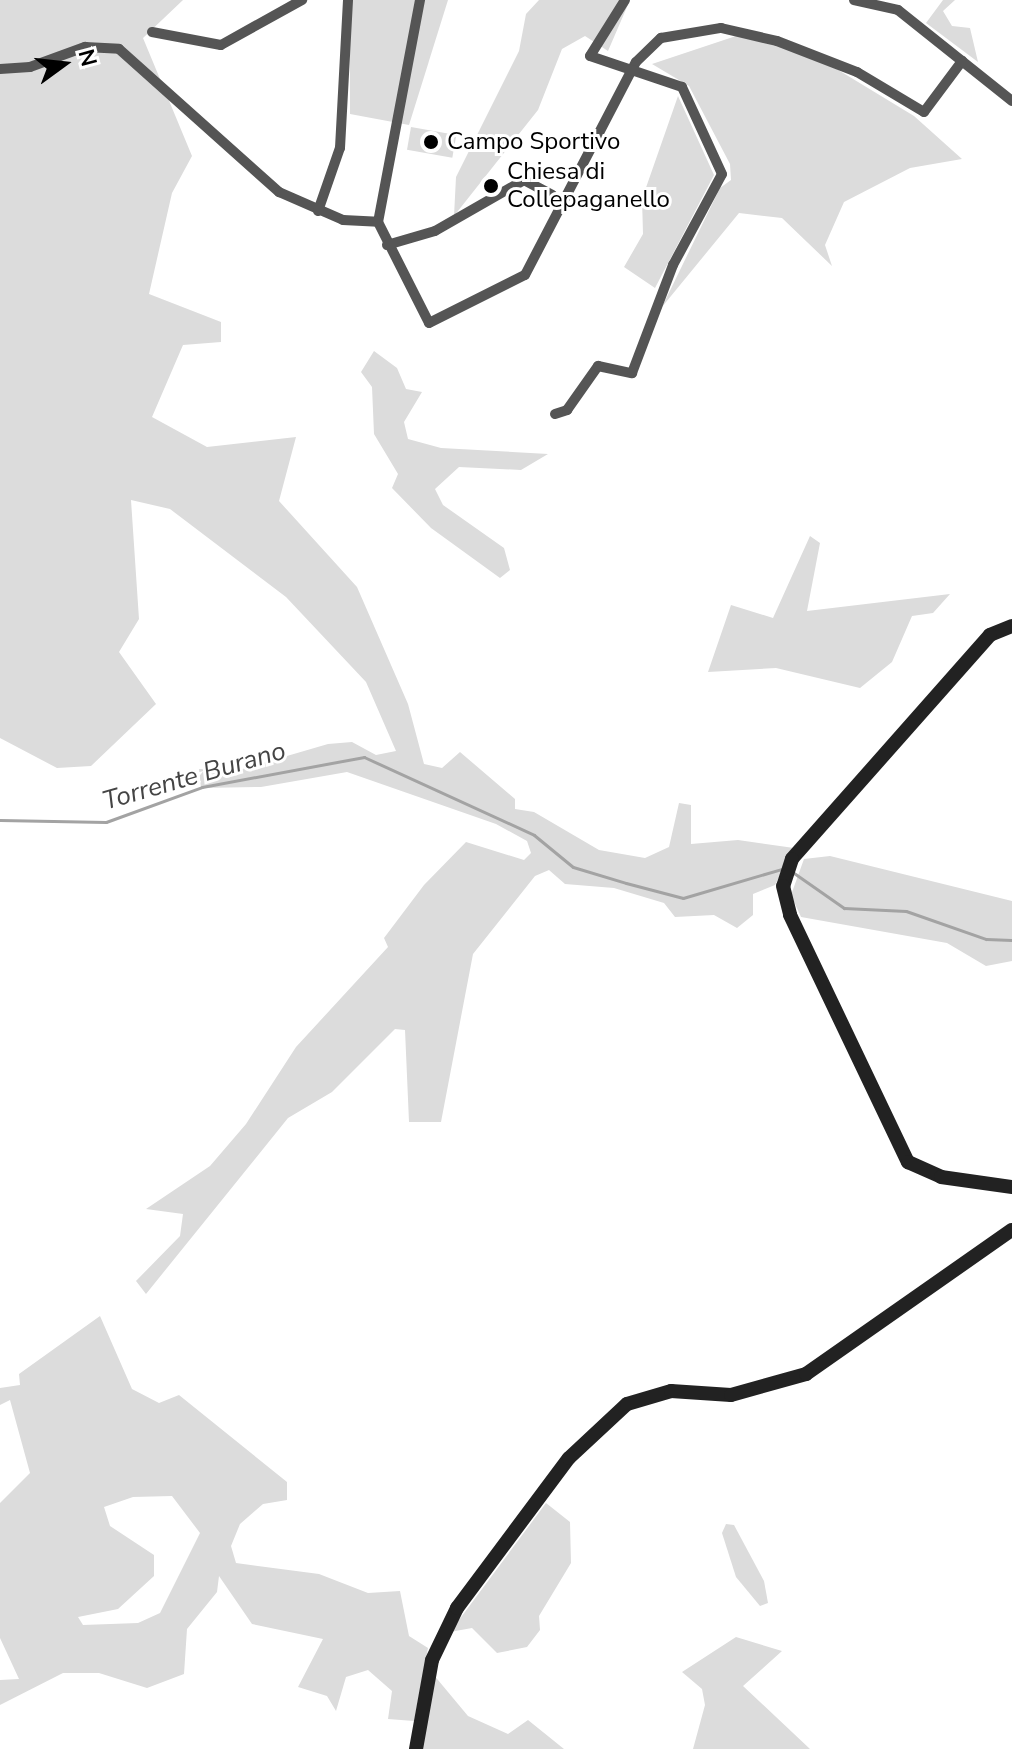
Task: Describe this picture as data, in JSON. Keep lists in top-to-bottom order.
{
  "water": ["Torrente Burano"],
  "places": ["Campo Sportivo", "Chiesa di Collepaganello"],
  "north": "right"
}
